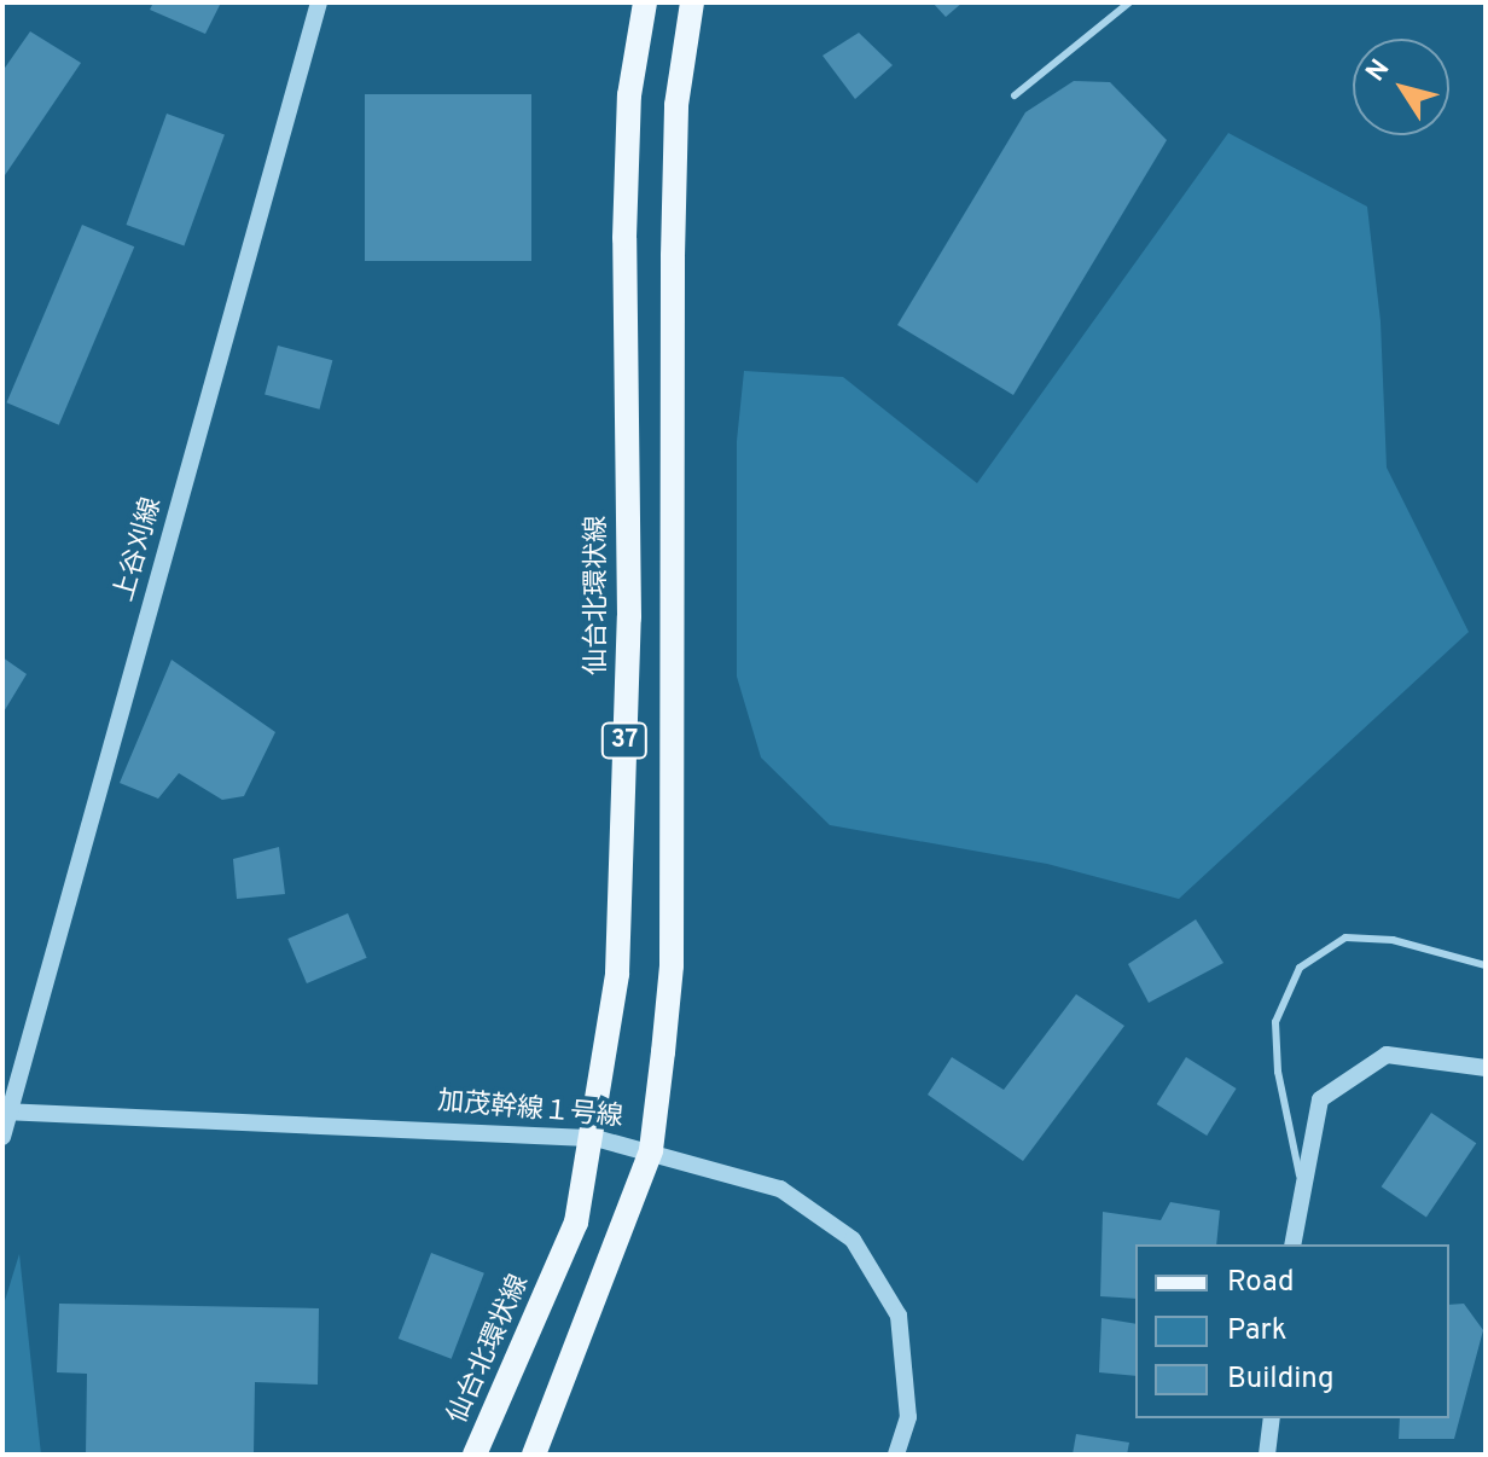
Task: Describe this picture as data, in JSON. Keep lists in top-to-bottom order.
{
  "streets": {
    "main road": ["仙台北環状線", "37"],
    "street": ["上谷刈線", "加茂幹線１号線"]
  },
  "crossings": [
    ["上谷刈線", "加茂幹線１号線"],
    ["仙台北環状線", "加茂幹線１号線"],
    ["37", "加茂幹線１号線"]
  ],
  "legend": ["Road", "Park", "Building"],
  "north": "top left"
}
